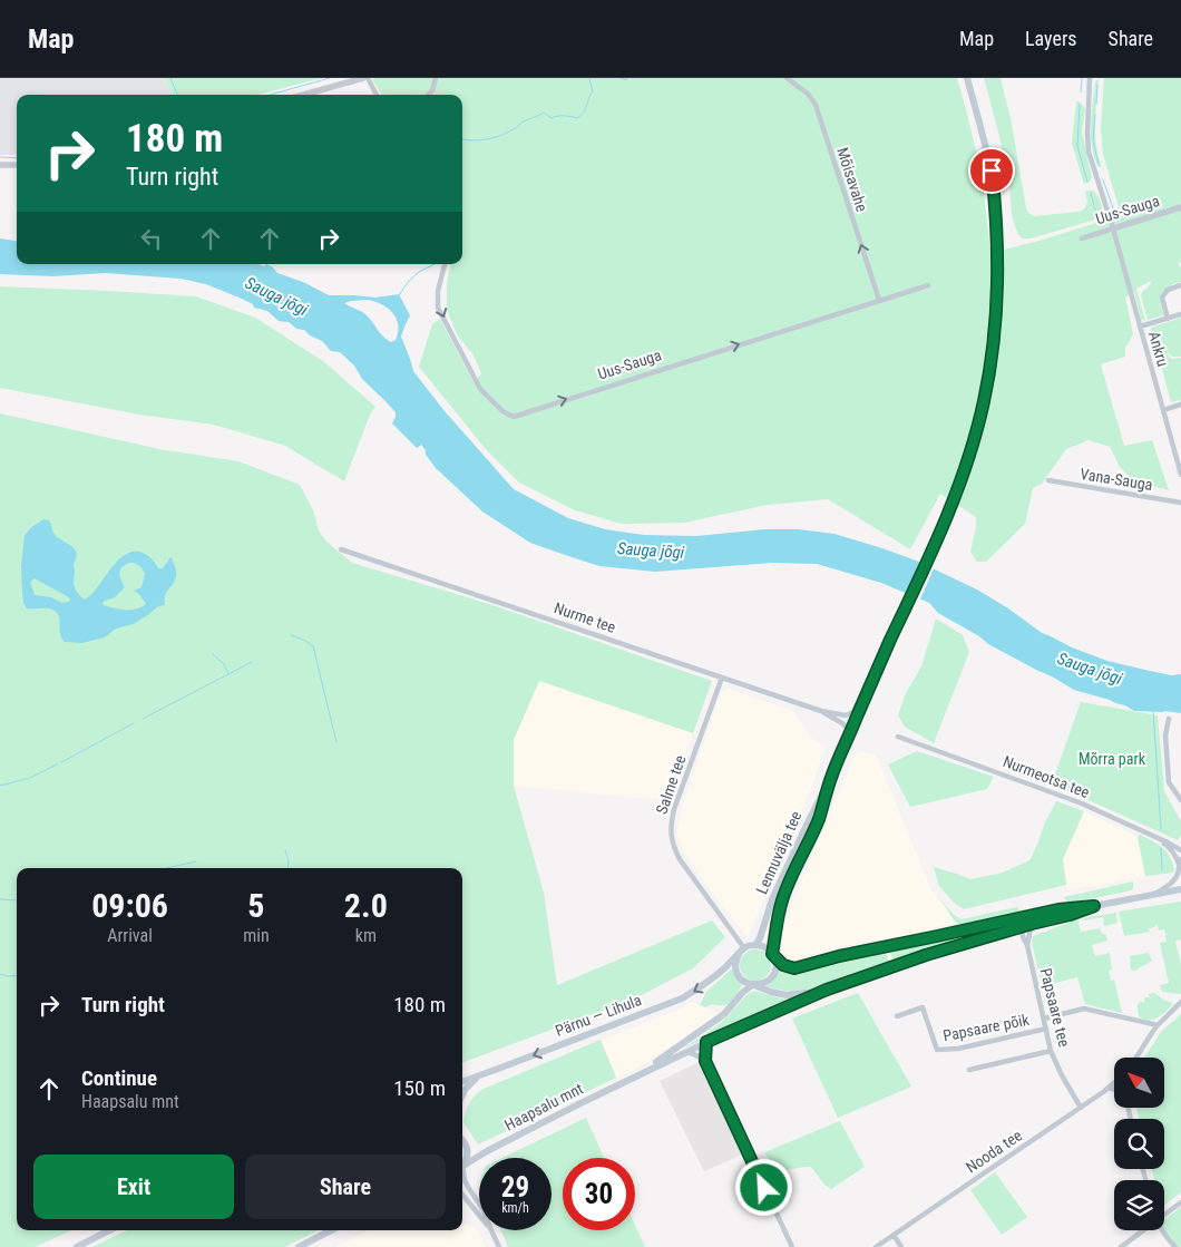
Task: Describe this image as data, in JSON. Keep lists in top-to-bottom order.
{
  "streets": {
    "main road": ["Lennuvälja tee", "Pärnu — Lihula", "Haapsalu mnt"],
    "street": [
      "Mõisavahe",
      "Uus-Sauga",
      "Ankru",
      "Vana-Sauga",
      "Nurme tee",
      "Nurmeotsa tee",
      "Salme tee",
      "Papsaare tee",
      "Papsaare põik",
      "Nooda tee"
    ]
  },
  "crossings": [
    ["Mõisavahe", "Uus-Sauga"],
    ["Uus-Sauga", "Ankru"],
    ["Nurme tee", "Salme tee"],
    ["Nurme tee", "Lennuvälja tee"],
    ["Salme tee", "Lennuvälja tee"],
    ["Salme tee", "Pärnu — Lihula"],
    ["Lennuvälja tee", "Pärnu — Lihula"],
    ["Papsaare tee", "Papsaare põik"],
    ["Papsaare tee", "Nooda tee"]
  ],
  "one_way": ["Mõisavahe"],
  "water": ["Sauga jõgi"],
  "parks": ["Mõrra park"],
  "north": "top left",
  "page": {
    "header": "Map",
    "nav": ["Map", "Layers", "Share"],
    "turn": ["180 m", "Turn right"],
    "eta": [
      "09:06",
      "Arrival",
      "5",
      "min",
      "2.0",
      "km"
    ],
    "list": [
      {
        "name": "Turn right",
        "value": "180 m"
      },
      {
        "name": "Continue",
        "note": "Haapsalu mnt",
        "value": "150 m"
      }
    ],
    "buttons": ["Exit", "Share"],
    "speed": "29 km/h",
    "limit": "30"
  }
}
